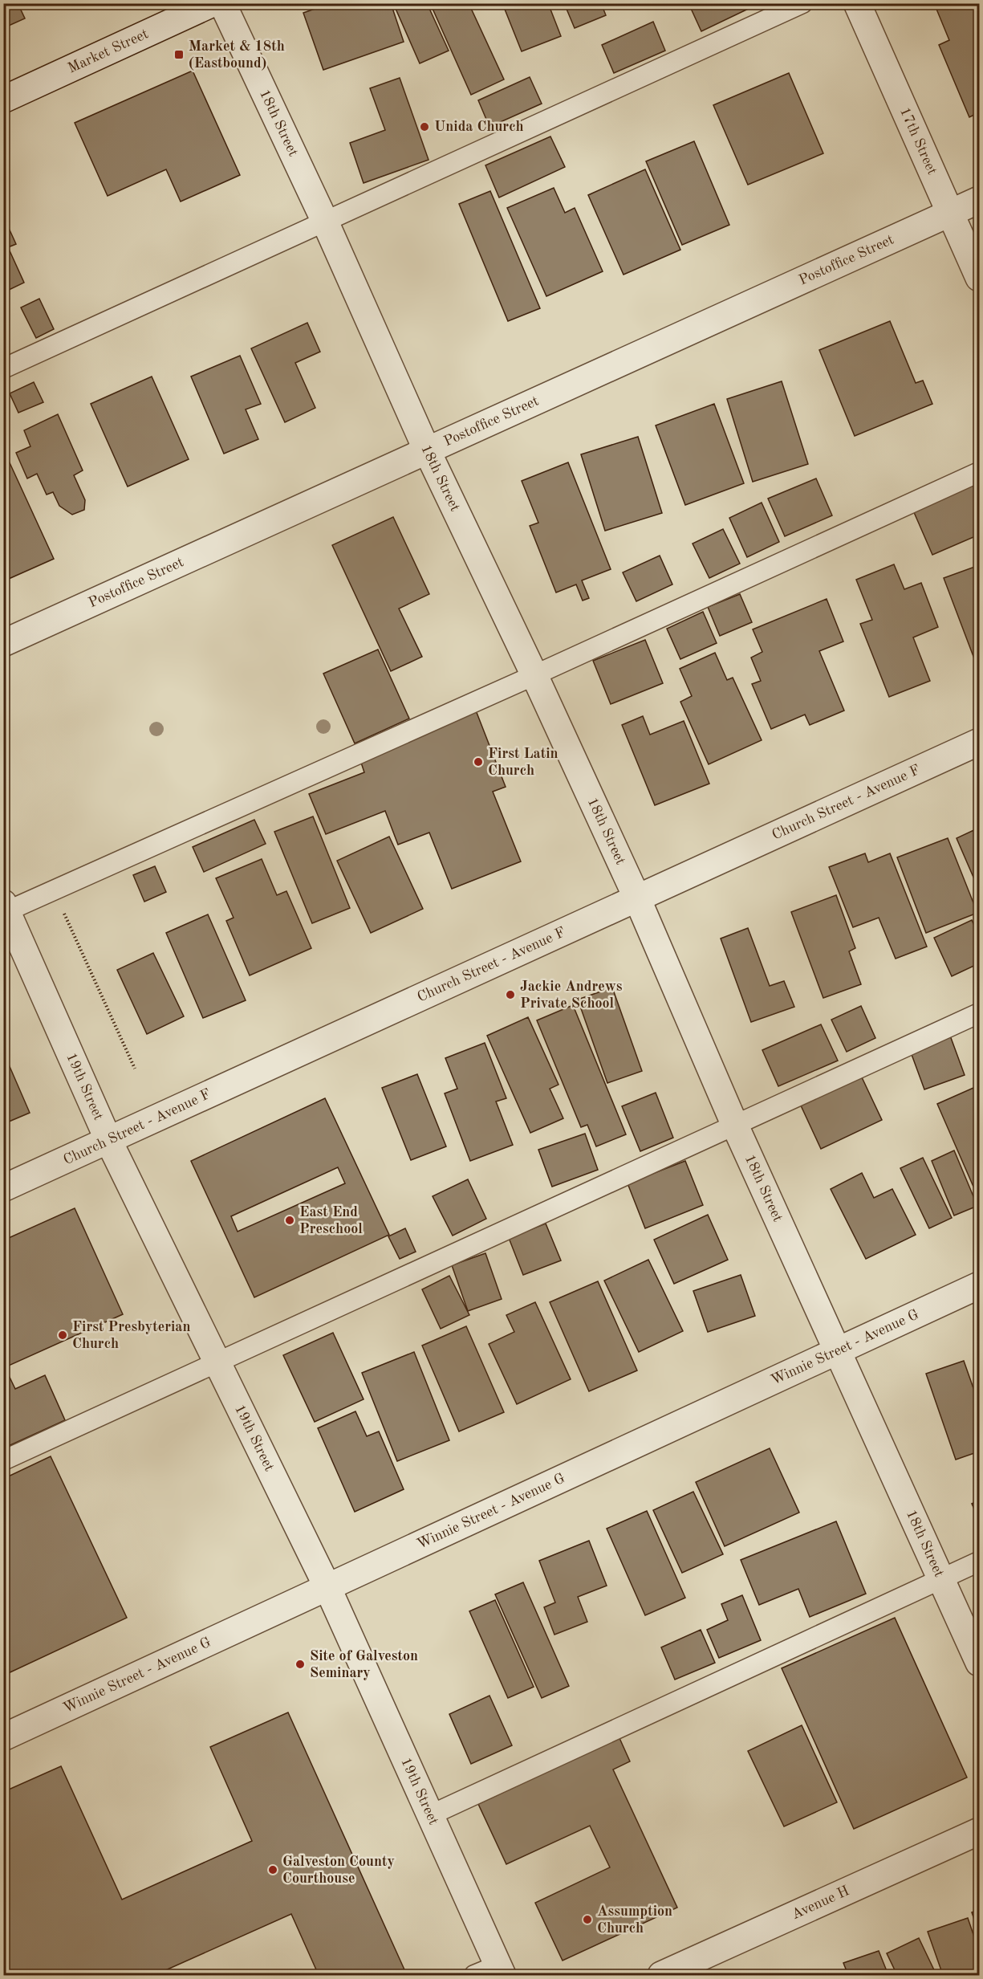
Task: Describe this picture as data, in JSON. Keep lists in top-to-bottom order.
{
  "streets": {
    "street": [
      "Market Street",
      "18th Street",
      "17th Street",
      "Postoffice Street",
      "Church Street - Avenue F",
      "19th Street",
      "Winnie Street - Avenue G",
      "Avenue H"
    ]
  },
  "crossings": [
    ["18th Street", "Postoffice Street"],
    ["18th Street", "Church Street - Avenue F"],
    ["18th Street", "Winnie Street - Avenue G"],
    ["17th Street", "Postoffice Street"],
    ["Church Street - Avenue F", "19th Street"],
    ["19th Street", "Winnie Street - Avenue G"]
  ],
  "places": {
    "transit": ["Market & 18th (Eastbound)"],
    "other": [
      "Unida Church",
      "First Latin Church",
      "Jackie Andrews Private School",
      "East End Preschool",
      "First Presbyterian Church",
      "Site of Galveston Seminary",
      "Galveston County Courthouse",
      "Assumption Church"
    ]
  }
}
